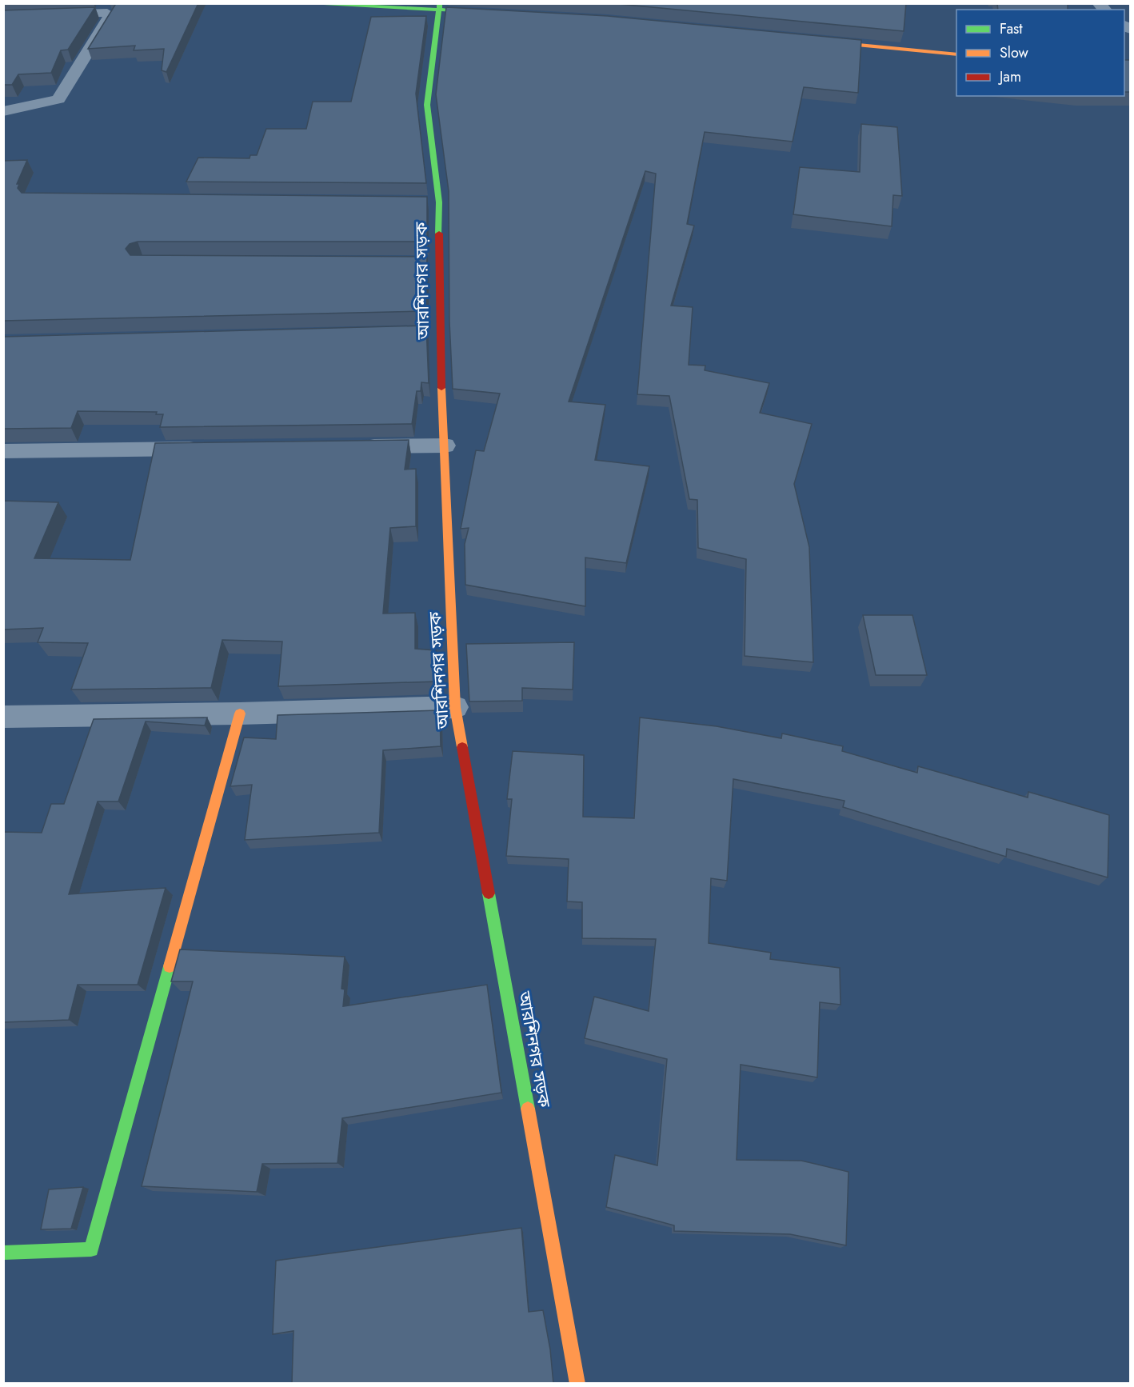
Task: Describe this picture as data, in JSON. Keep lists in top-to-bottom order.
{
  "streets": {
    "street": ["আরশিনগর সড়ক"]
  },
  "legend": ["Fast", "Slow", "Jam"]
}
